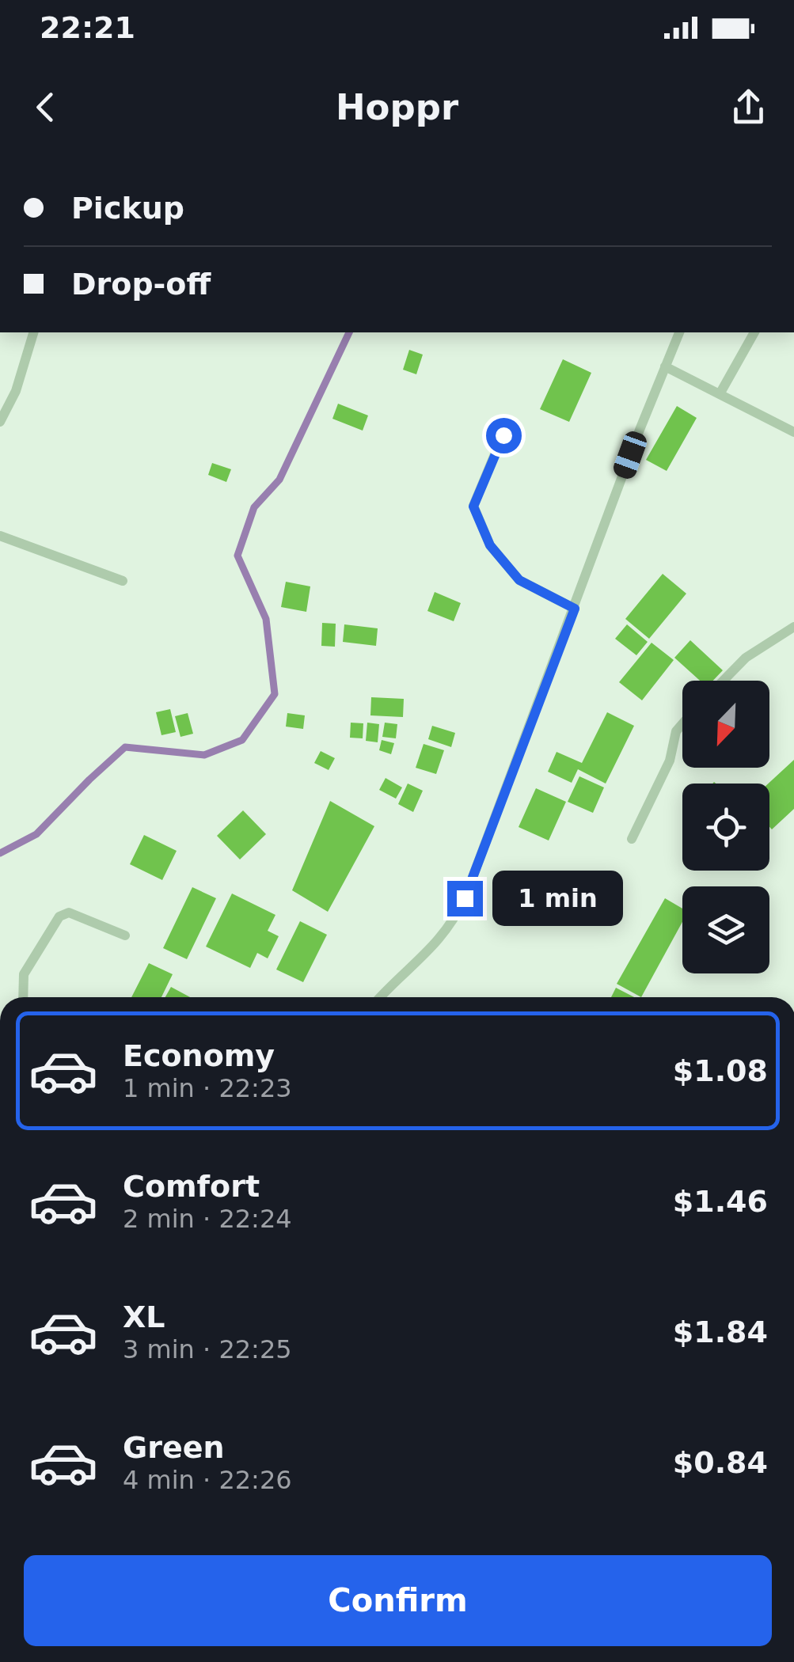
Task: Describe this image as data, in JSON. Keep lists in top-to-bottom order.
{
  "north": "bottom left",
  "page": {
    "status": "22:21",
    "header": "Hoppr",
    "banner": ["Pickup", "Drop-off"],
    "bubble": "1 min",
    "list": [
      {
        "name": "Economy",
        "note": "1 min · 22:23",
        "value": "$1.08"
      },
      {
        "name": "Comfort",
        "note": "2 min · 22:24",
        "value": "$1.46"
      },
      {
        "name": "XL",
        "note": "3 min · 22:25",
        "value": "$1.84"
      },
      {
        "name": "Green",
        "note": "4 min · 22:26",
        "value": "$0.84"
      }
    ],
    "buttons": "Confirm"
  }
}
